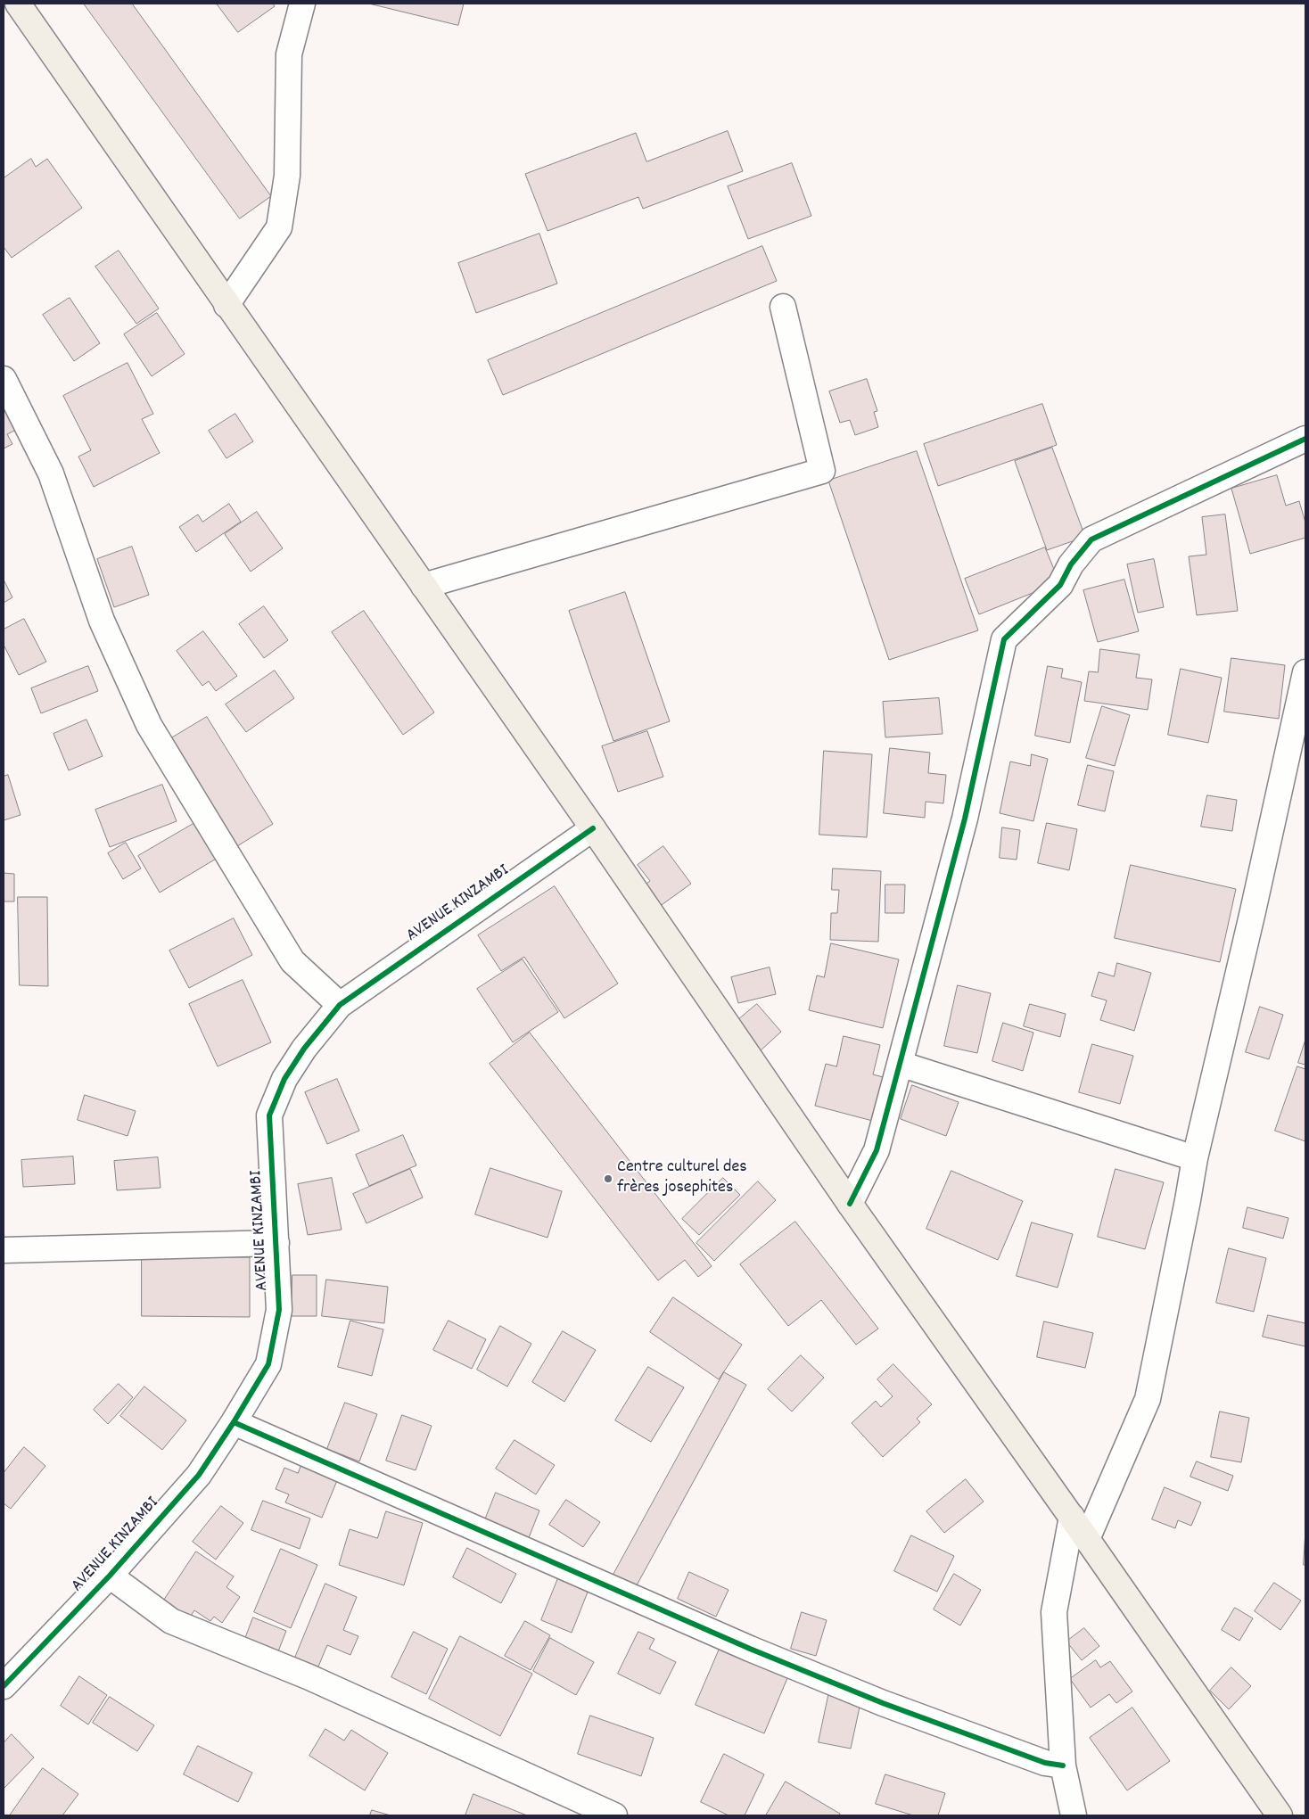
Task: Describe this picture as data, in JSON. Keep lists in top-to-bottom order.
{
  "streets": {
    "street": ["AVENUE KINZAMBI"]
  },
  "places": ["Centre culturel des frères josephites"]
}
